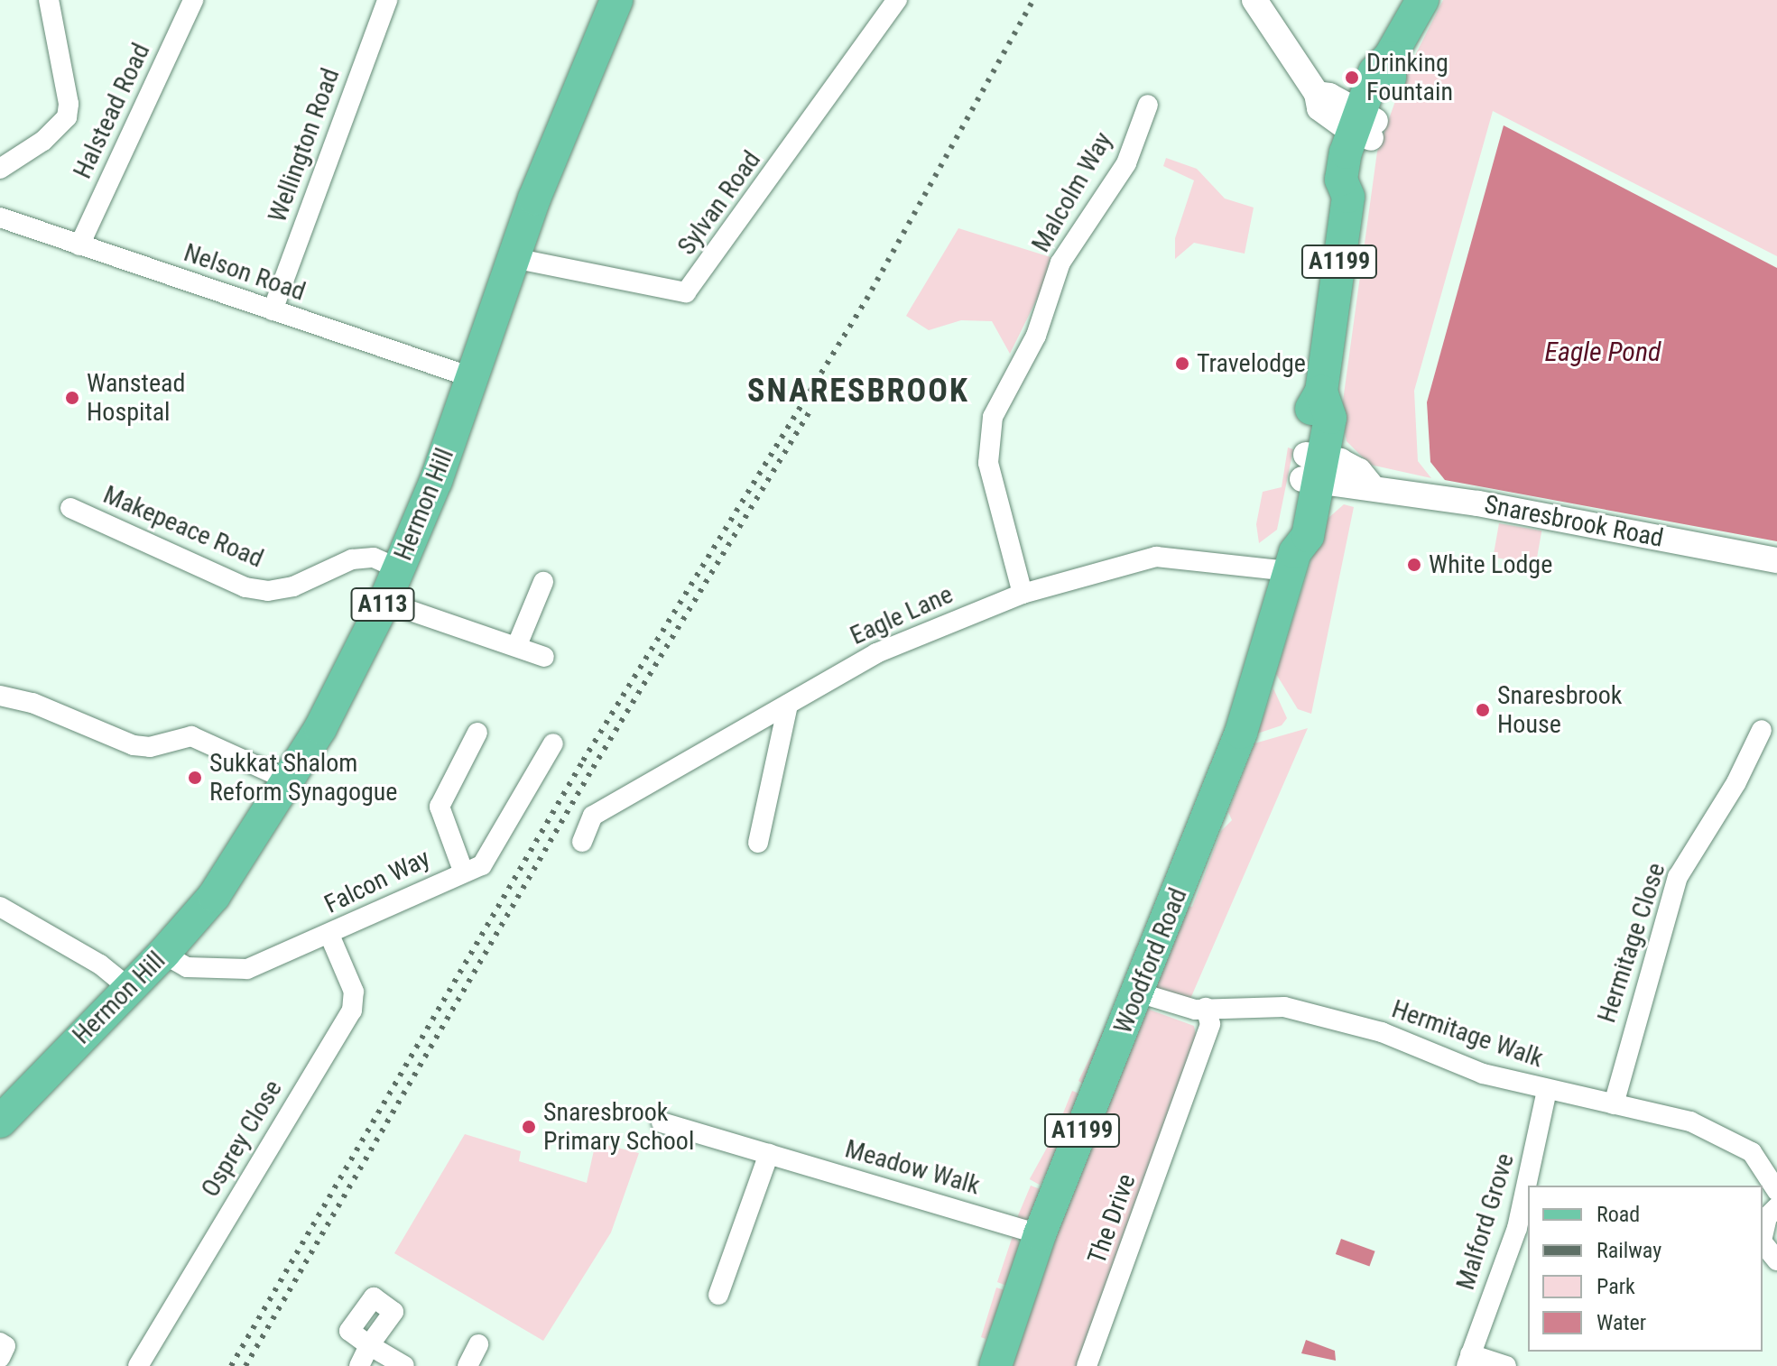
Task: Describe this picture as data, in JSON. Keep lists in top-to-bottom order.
{
  "streets": {
    "main road": [
      "A1199",
      "Hermon Hill",
      "A113",
      "Woodford Road"
    ],
    "street": [
      "Halstead Road",
      "Wellington Road",
      "Malcolm Way",
      "Sylvan Road",
      "Nelson Road",
      "Snaresbrook Road",
      "Makepeace Road",
      "Eagle Lane",
      "Falcon Way",
      "Hermitage Close",
      "Hermitage Walk",
      "Osprey Close",
      "Meadow Walk",
      "The Drive",
      "Malford Grove"
    ]
  },
  "crossings": [
    ["Halstead Road", "Nelson Road"],
    ["Wellington Road", "Nelson Road"],
    ["Malcolm Way", "Eagle Lane"],
    ["Sylvan Road", "Hermon Hill"],
    ["A1199", "Snaresbrook Road"],
    ["A1199", "Eagle Lane"],
    ["A1199", "Woodford Road"],
    ["Nelson Road", "Hermon Hill"],
    ["Hermon Hill", "Makepeace Road"],
    ["Hermon Hill", "Falcon Way"],
    ["Eagle Lane", "Woodford Road"],
    ["Falcon Way", "Osprey Close"],
    ["Hermitage Close", "Hermitage Walk"],
    ["Woodford Road", "Hermitage Walk"],
    ["Woodford Road", "Meadow Walk"],
    ["Hermitage Walk", "The Drive"],
    ["Hermitage Walk", "Malford Grove"]
  ],
  "districts": ["SNARESBROOK"],
  "water": ["Eagle Pond"],
  "places": [
    "Drinking Fountain",
    "Travelodge",
    "Wanstead Hospital",
    "White Lodge",
    "Snaresbrook House",
    "Sukkat Shalom Reform Synagogue",
    "Snaresbrook Primary School"
  ],
  "legend": [
    "Road",
    "Railway",
    "Park",
    "Water"
  ]
}
